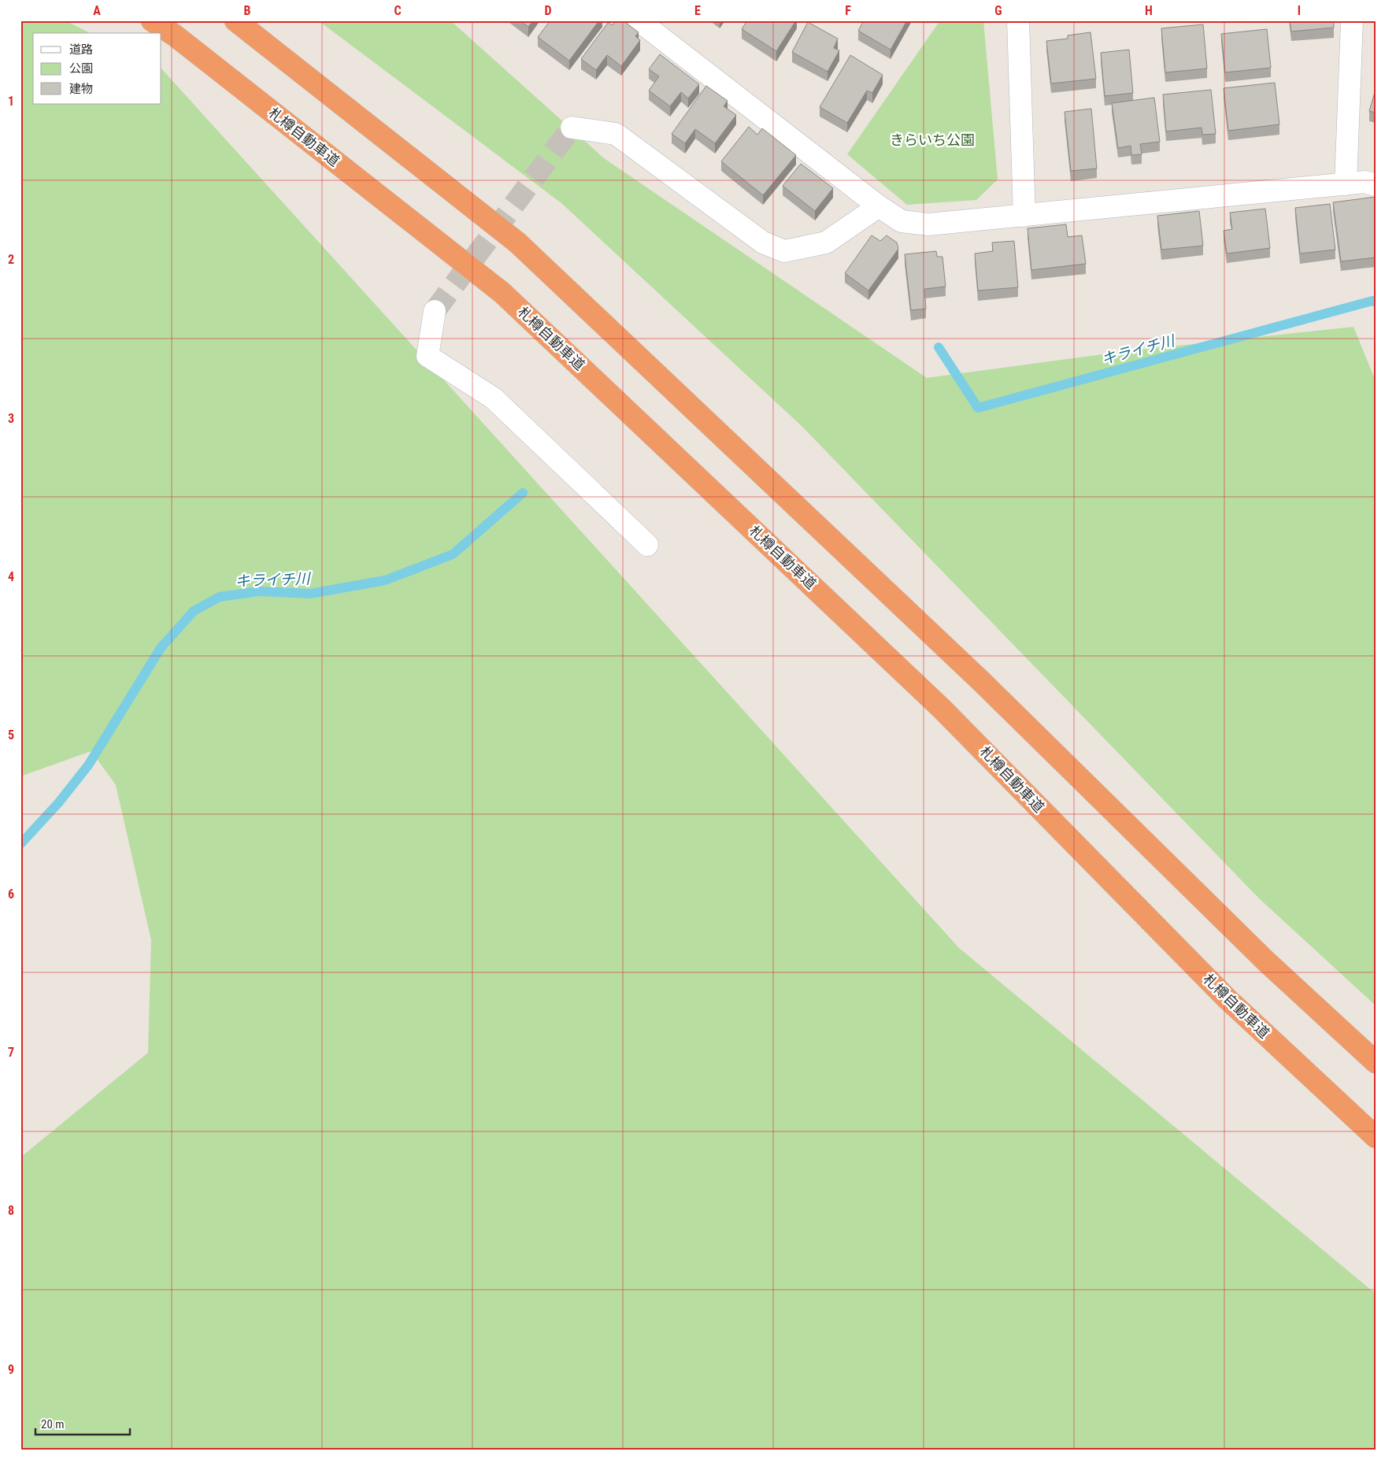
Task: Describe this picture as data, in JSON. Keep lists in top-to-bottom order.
{
  "streets": {
    "highway": ["札樽自動車道"]
  },
  "water": ["キライチ川"],
  "parks": ["きらいち公園"],
  "legend": ["道路", "公園", "建物"],
  "scale_bar": "20 m",
  "grid": {
    "columns": [
      "A",
      "B",
      "C",
      "D",
      "E",
      "F",
      "G",
      "H",
      "I"
    ],
    "rows": [
      "1",
      "2",
      "3",
      "4",
      "5",
      "6",
      "7",
      "8",
      "9"
    ]
  }
}
